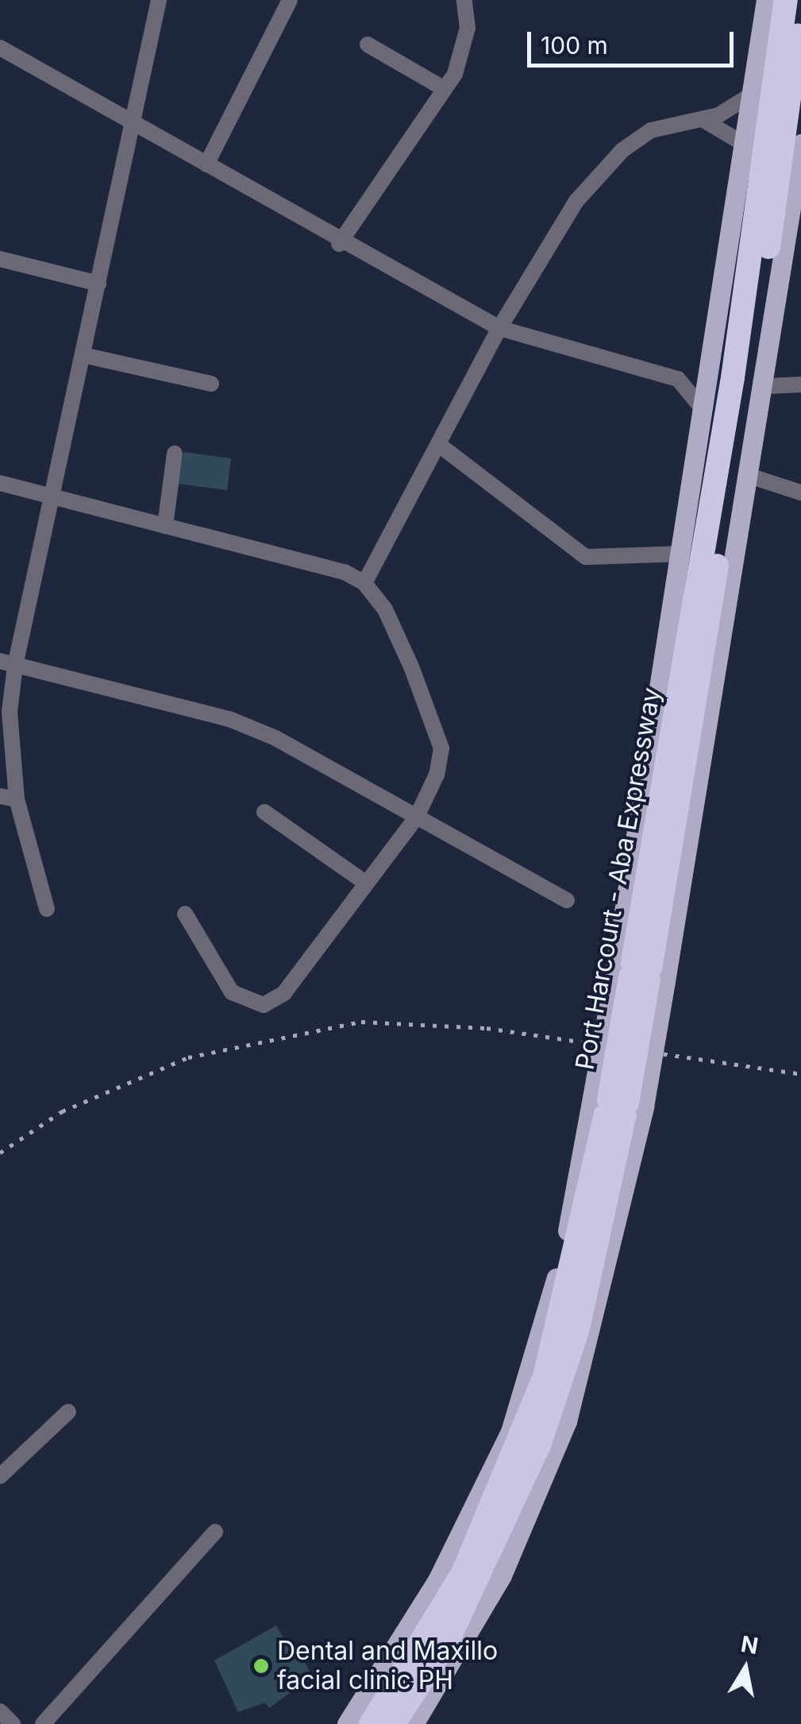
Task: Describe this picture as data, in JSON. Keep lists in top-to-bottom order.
{
  "streets": {
    "highway": ["Port Harcourt - Aba Expressway"]
  },
  "places": ["Dental and Maxillo facial clinic PH"],
  "scale_bar": "100 m",
  "north": "top"
}
